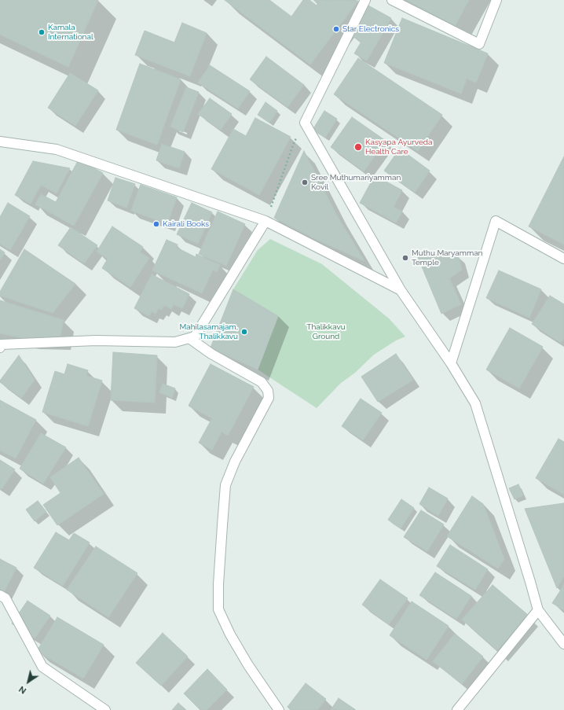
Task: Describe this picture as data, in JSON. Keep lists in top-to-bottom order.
{
  "parks": ["Thalikkavu Ground"],
  "places": [
    "Star Electronics",
    "Kamala International",
    "Kasyapa Ayurveda Health Care",
    "Sree Muthumariyamman Kovil",
    "Kairali Books",
    "Muthu Maryamman Temple",
    "Mahilasamajam, Thalikkavu"
  ],
  "north": "bottom left"
}
